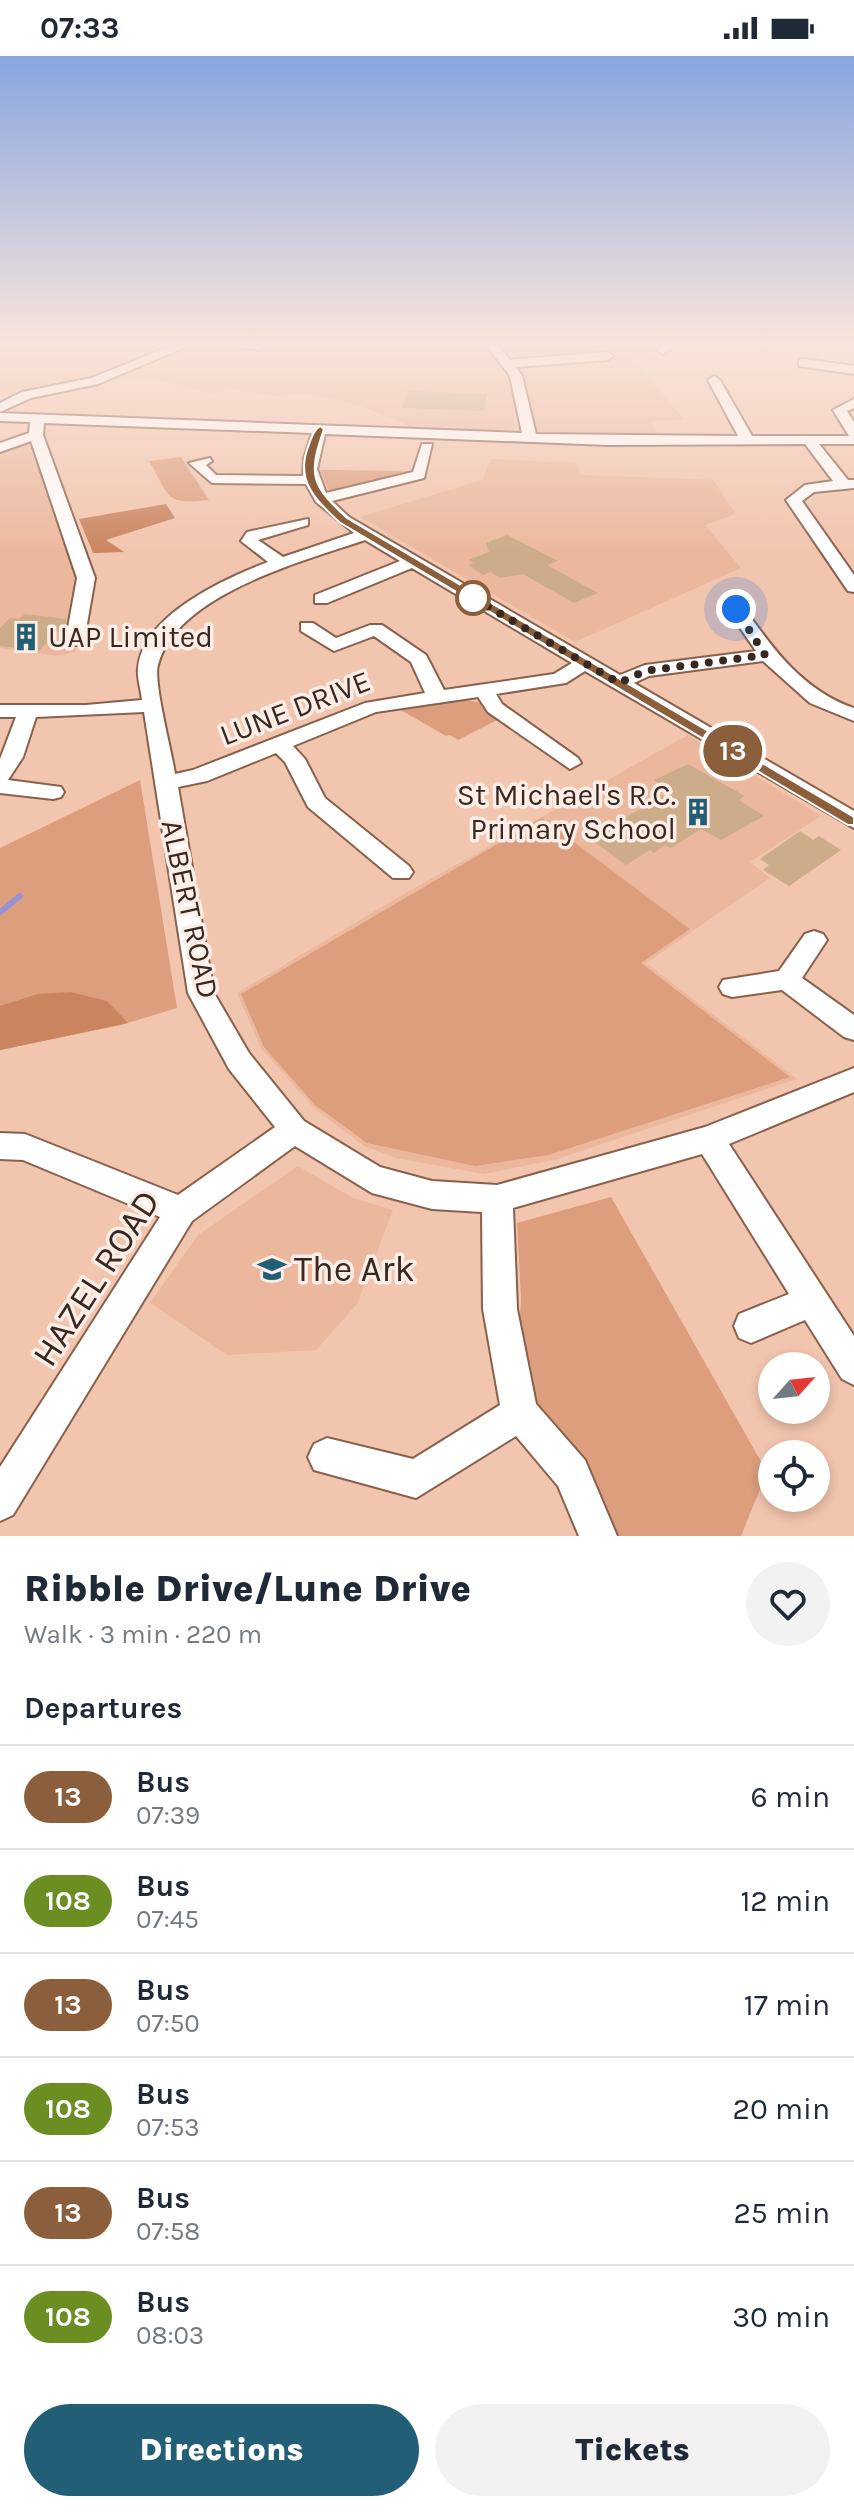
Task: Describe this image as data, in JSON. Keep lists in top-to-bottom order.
{
  "streets": {
    "street": ["LUNE DRIVE", "ALBERT ROAD", "HAZEL ROAD"]
  },
  "crossings": [
    ["LUNE DRIVE", "ALBERT ROAD"],
    ["ALBERT ROAD", "HAZEL ROAD"]
  ],
  "places": {
    "building": ["UAP Limited", "St Michael's R.C. Primary School"],
    "school or university": ["The Ark"]
  },
  "lines": ["bus line 13"],
  "north": "top right",
  "page": {
    "status": "07:33",
    "on_map": "13",
    "heading": [
      ["Ribble Drive/Lune Drive", "Walk · 3 min · 220 m"],
      "Departures"
    ],
    "list": [
      {
        "mark": "13",
        "name": "Bus",
        "note": "07:39",
        "value": "6 min"
      },
      {
        "mark": "108",
        "name": "Bus",
        "note": "07:45",
        "value": "12 min"
      },
      {
        "mark": "13",
        "name": "Bus",
        "note": "07:50",
        "value": "17 min"
      },
      {
        "mark": "108",
        "name": "Bus",
        "note": "07:53",
        "value": "20 min"
      },
      {
        "mark": "13",
        "name": "Bus",
        "note": "07:58",
        "value": "25 min"
      },
      {
        "mark": "108",
        "name": "Bus",
        "note": "08:03",
        "value": "30 min"
      }
    ],
    "buttons": ["Directions", "Tickets"]
  }
}
